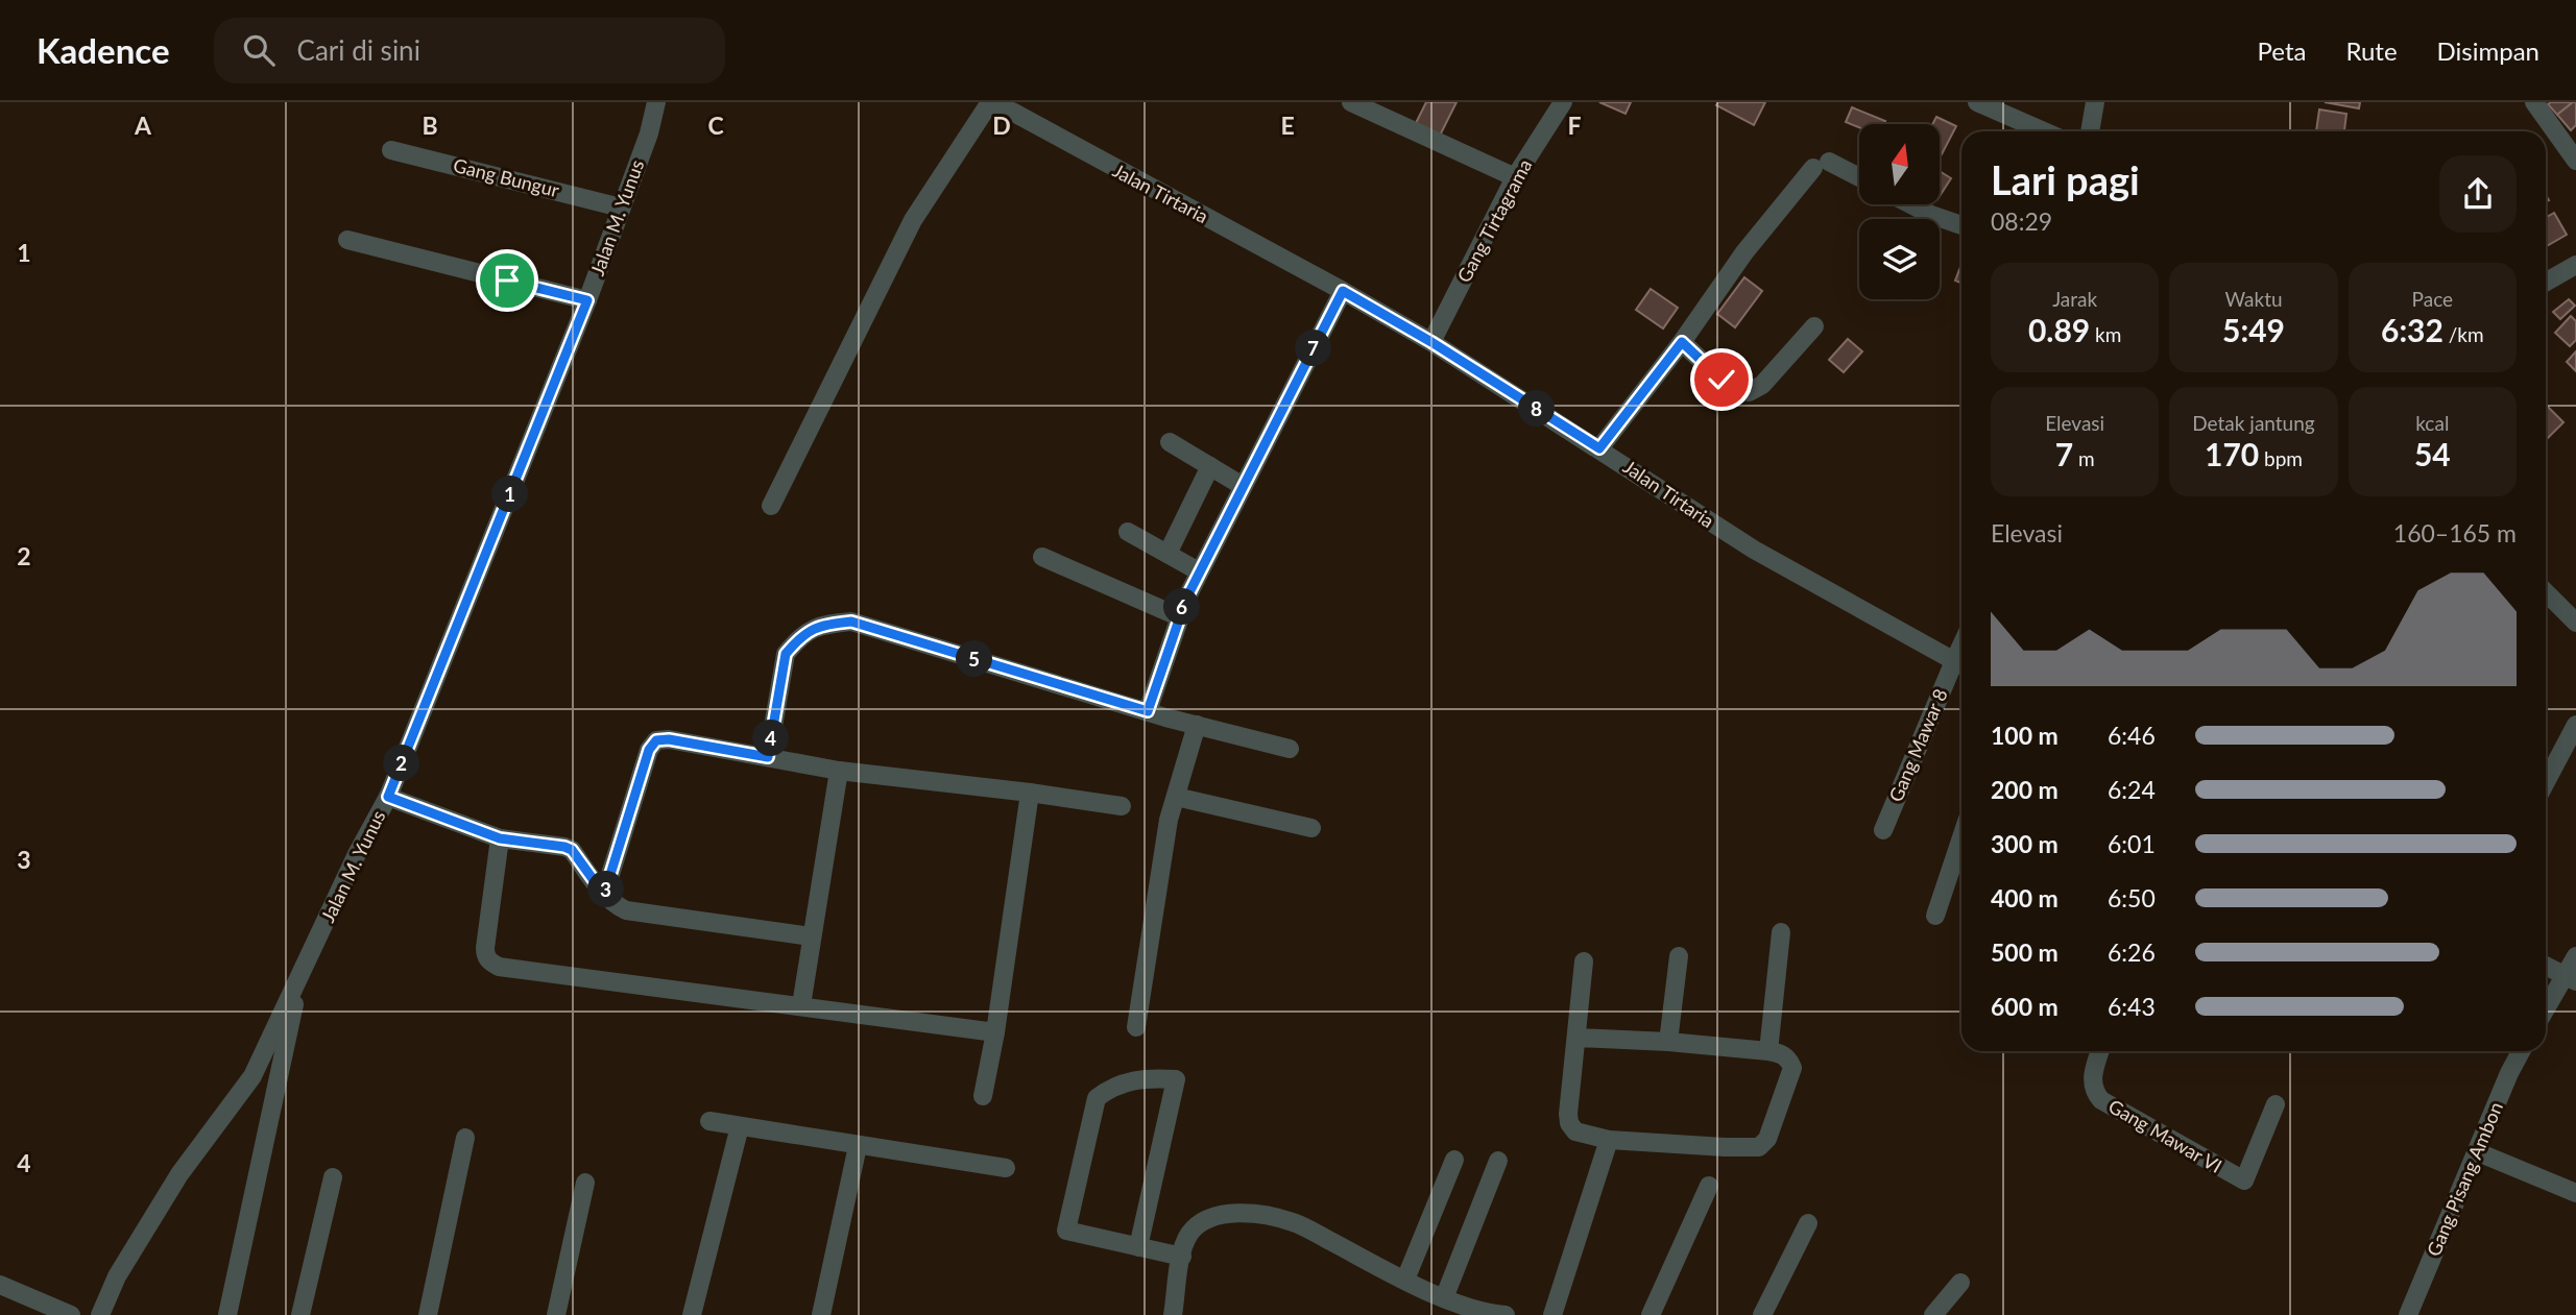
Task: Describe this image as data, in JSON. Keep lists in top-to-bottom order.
{
  "streets": {
    "street": [
      "Gang Bungur",
      "Jalan Tirtaria",
      "Jalan M. Yunus",
      "Gang Tirtagrama",
      "Gang Mawar 8",
      "Gang Mawar VI",
      "Gang Pisang Ambon"
    ]
  },
  "crossings": [
    ["Gang Bungur", "Jalan M. Yunus"],
    ["Jalan Tirtaria", "Gang Tirtagrama"],
    ["Jalan Tirtaria", "Gang Mawar 8"]
  ],
  "north": "top",
  "page": {
    "header": "Kadence",
    "search": "Cari di sini",
    "nav": ["Peta", "Rute", "Disimpan"],
    "heading": ["Lari pagi", "08:29"],
    "stats": [
      ["Jarak", "0.89 km"],
      ["Waktu", "5:49"],
      ["Pace", "6:32 /km"],
      ["Elevasi", "7 m"],
      ["Detak jantung", "170 bpm"],
      ["kcal", "54"]
    ],
    "pins": [
      "7",
      "8",
      "1",
      "6",
      "5",
      "4",
      "2",
      "3"
    ],
    "chart": ["Elevasi", "160–165 m"],
    "list": [
      {
        "name": "100 m",
        "note": "6:46"
      },
      {
        "name": "200 m",
        "note": "6:24"
      },
      {
        "name": "300 m",
        "note": "6:01"
      },
      {
        "name": "400 m",
        "note": "6:50"
      },
      {
        "name": "500 m",
        "note": "6:26"
      },
      {
        "name": "600 m",
        "note": "6:43"
      }
    ]
  },
  "grid": {
    "columns": [
      "A",
      "B",
      "C",
      "D",
      "E",
      "F"
    ],
    "rows": [
      "1",
      "2",
      "3",
      "4"
    ]
  }
}
